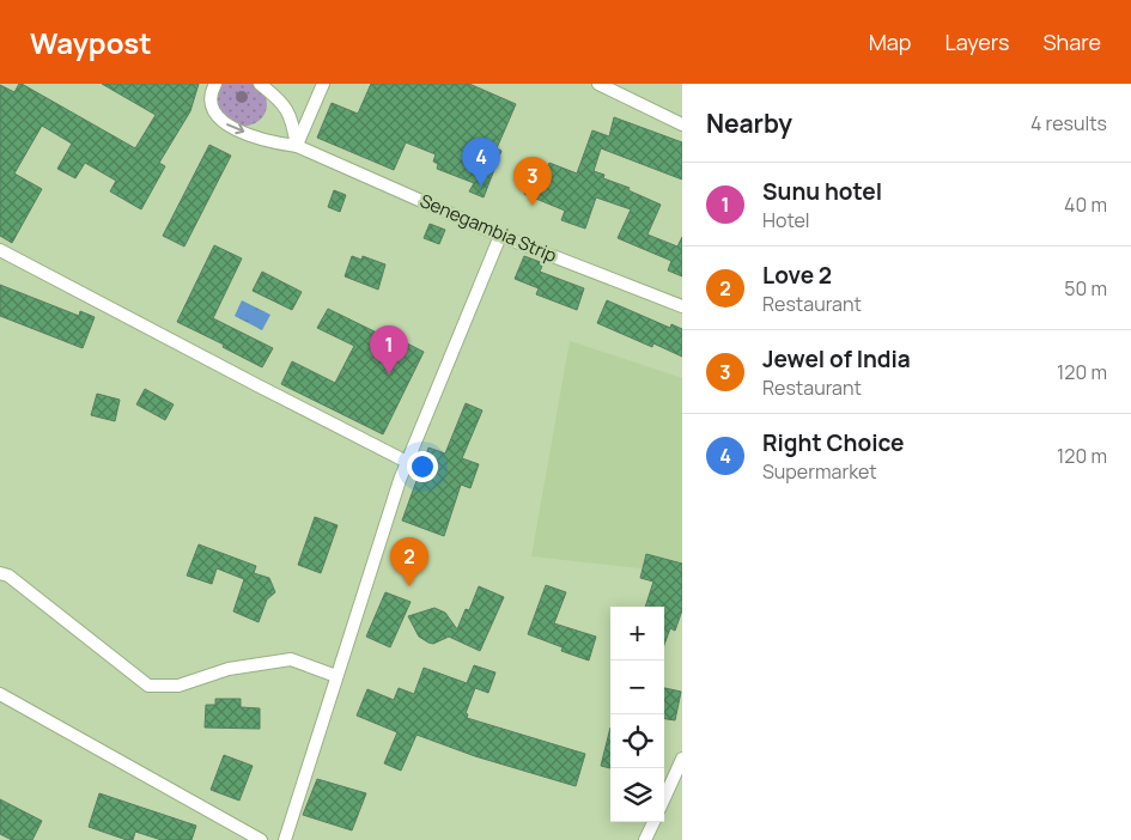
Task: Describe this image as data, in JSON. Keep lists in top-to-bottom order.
{
  "streets": {
    "street": ["Senegambia Strip"]
  },
  "page": {
    "header": "Waypost",
    "nav": ["Map", "Layers", "Share"],
    "heading": ["Nearby", "4 results"],
    "pins": [
      "4",
      "3",
      "1",
      "2"
    ],
    "list": [
      {
        "mark": "1",
        "name": "Sunu hotel",
        "note": "Hotel",
        "value": "40 m"
      },
      {
        "mark": "2",
        "name": "Love 2",
        "note": "Restaurant",
        "value": "50 m"
      },
      {
        "mark": "3",
        "name": "Jewel of India",
        "note": "Restaurant",
        "value": "120 m"
      },
      {
        "mark": "4",
        "name": "Right Choice",
        "note": "Supermarket",
        "value": "120 m"
      }
    ],
    "map_buttons": ["+", "−"]
  }
}
